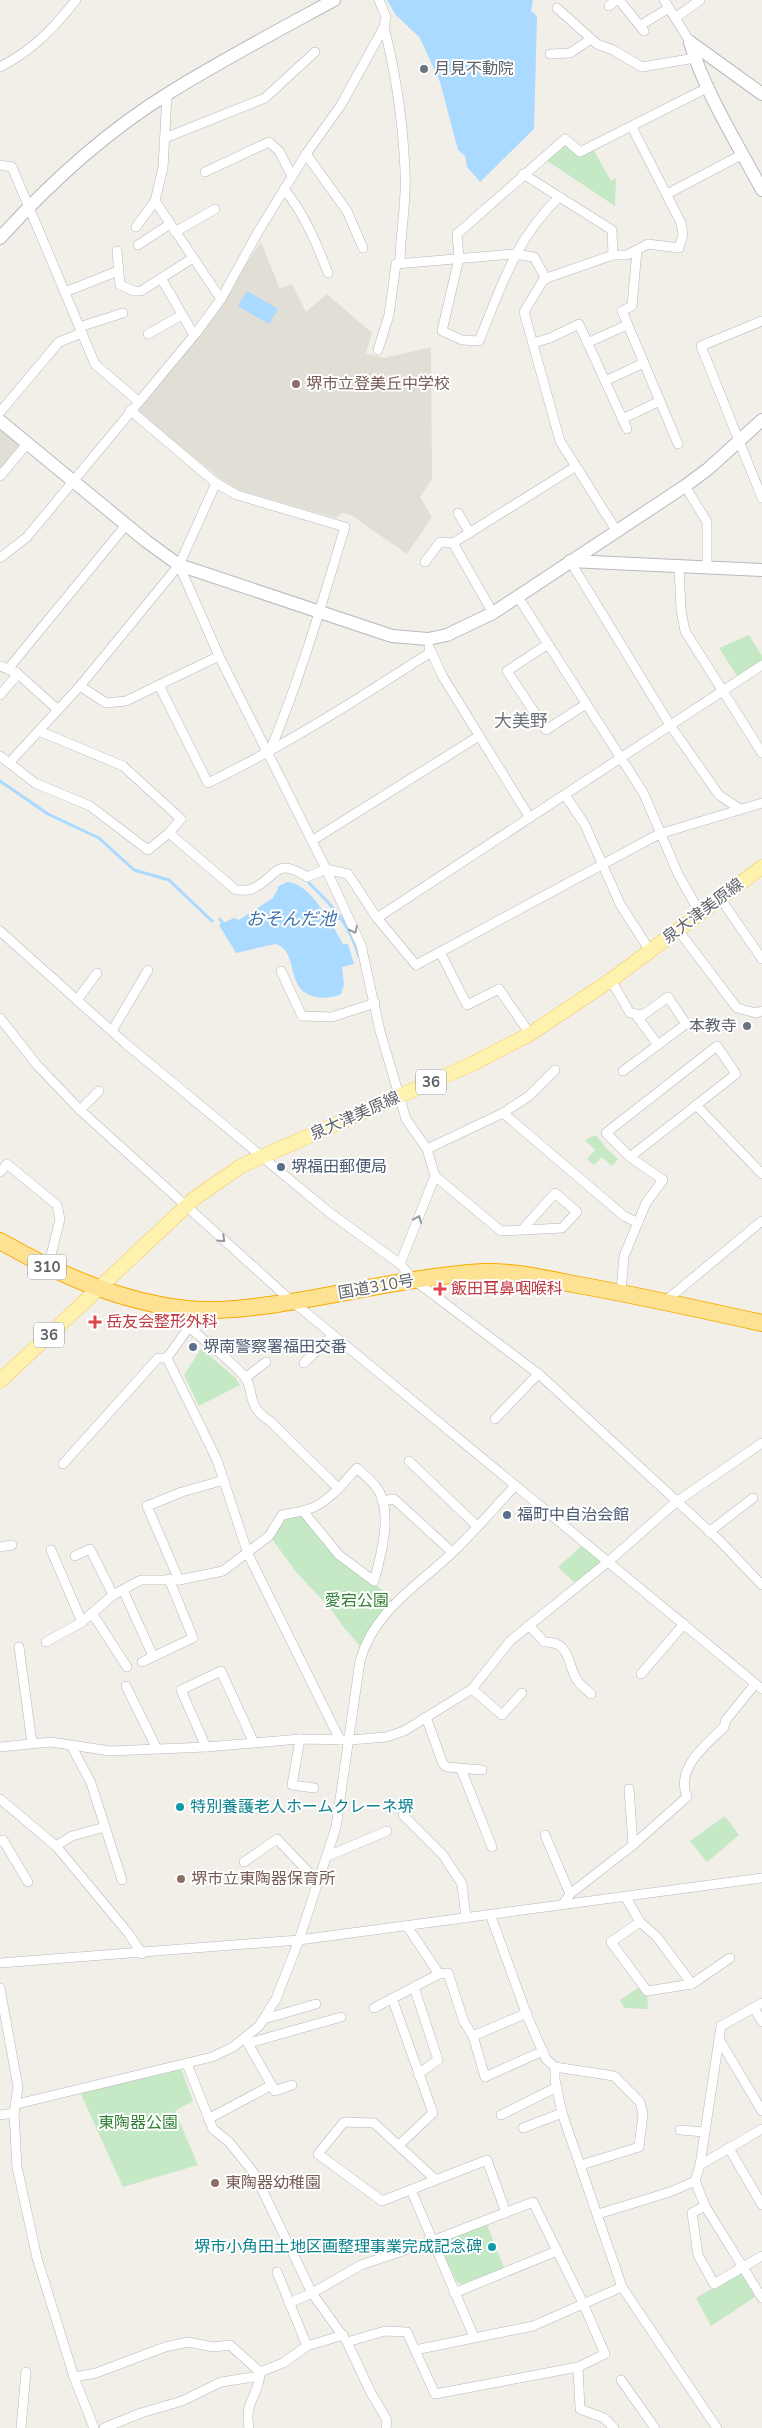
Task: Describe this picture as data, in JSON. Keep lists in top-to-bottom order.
{
  "streets": {
    "highway": ["310", "国道310号"],
    "main road": ["泉大津美原線", "36"]
  },
  "crossings": [
    ["泉大津美原線", "国道310号"]
  ],
  "districts": ["大美野"],
  "water": ["おそんだ池"],
  "parks": ["愛宕公園", "東陶器公園"],
  "places": {
    "other": [
      "月見不動院",
      "堺市立登美丘中学校",
      "本教寺",
      "堺福田郵便局",
      "堺南警察署福田交番",
      "福町中自治会館",
      "特別養護老人ホームクレーネ堺",
      "堺市立東陶器保育所",
      "東陶器幼稚園",
      "堺市小角田土地区画整理事業完成記念碑"
    ],
    "health": ["飯田耳鼻咽喉科", "岳友会整形外科"]
  }
}
